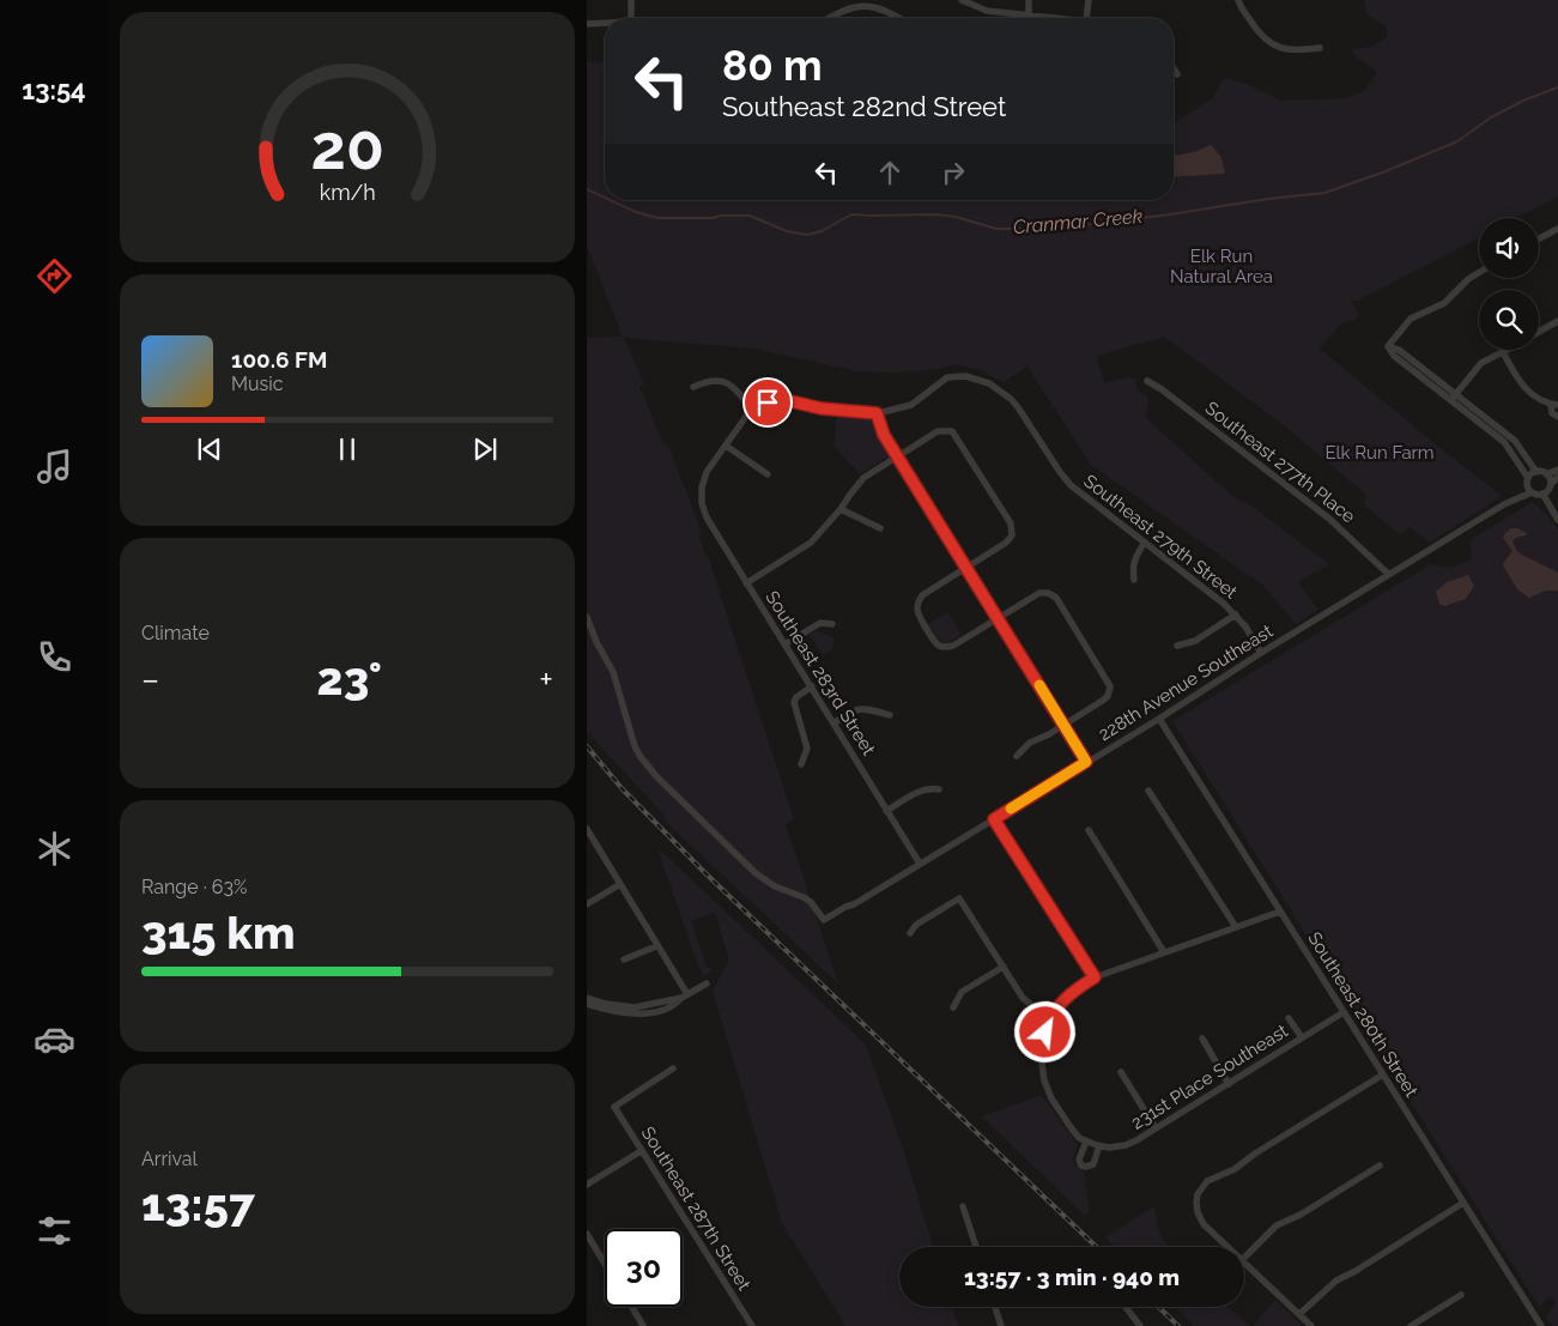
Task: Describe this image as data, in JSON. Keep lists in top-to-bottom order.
{
  "streets": {
    "street": [
      "Southeast 277th Place",
      "Southeast 279th Street",
      "Southeast 283rd Street",
      "228th Avenue Southeast",
      "Southeast 280th Street",
      "231st Place Southeast",
      "Southeast 287th Street"
    ]
  },
  "crossings": [
    ["Southeast 277th Place", "228th Avenue Southeast"],
    ["Southeast 279th Street", "228th Avenue Southeast"],
    ["Southeast 283rd Street", "228th Avenue Southeast"],
    ["228th Avenue Southeast", "Southeast 280th Street"],
    ["Southeast 280th Street", "231st Place Southeast"]
  ],
  "water": ["Cranmar Creek"],
  "parks": ["Elk Run Natural Area", "Elk Run Farm"],
  "page": {
    "tabs": "13:54",
    "turn": ["80 m", "Southeast 282nd Street"],
    "song": ["100.6 FM", "Music"],
    "tile": [
      "Climate",
      ["Range · 63%", "315 km"],
      ["Arrival", "13:57"]
    ],
    "heat": ["−", "23°", "+"],
    "limit": "30",
    "trip": "13:57 · 3 min · 940 m",
    "gauge": ["20", "km/h"]
  }
}
